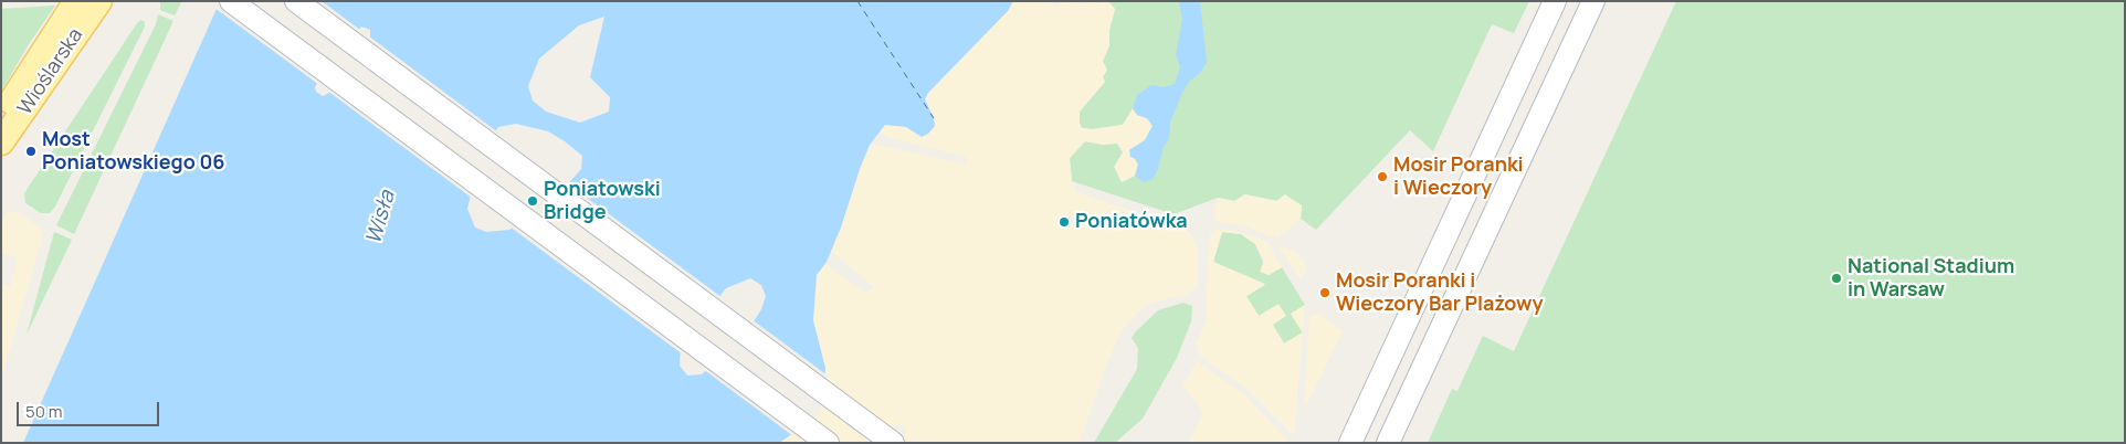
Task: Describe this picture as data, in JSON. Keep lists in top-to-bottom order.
{
  "streets": {
    "main road": ["Wioślarska"]
  },
  "water": ["Wisła"],
  "places": [
    "Most Poniatowskiego 06",
    "Mosir Poranki i Wieczory",
    "Poniatowski Bridge",
    "Poniatówka",
    "National Stadium in Warsaw",
    "Mosir Poranki i Wieczory Bar Plażowy"
  ],
  "scale_bar": "50 m"
}
